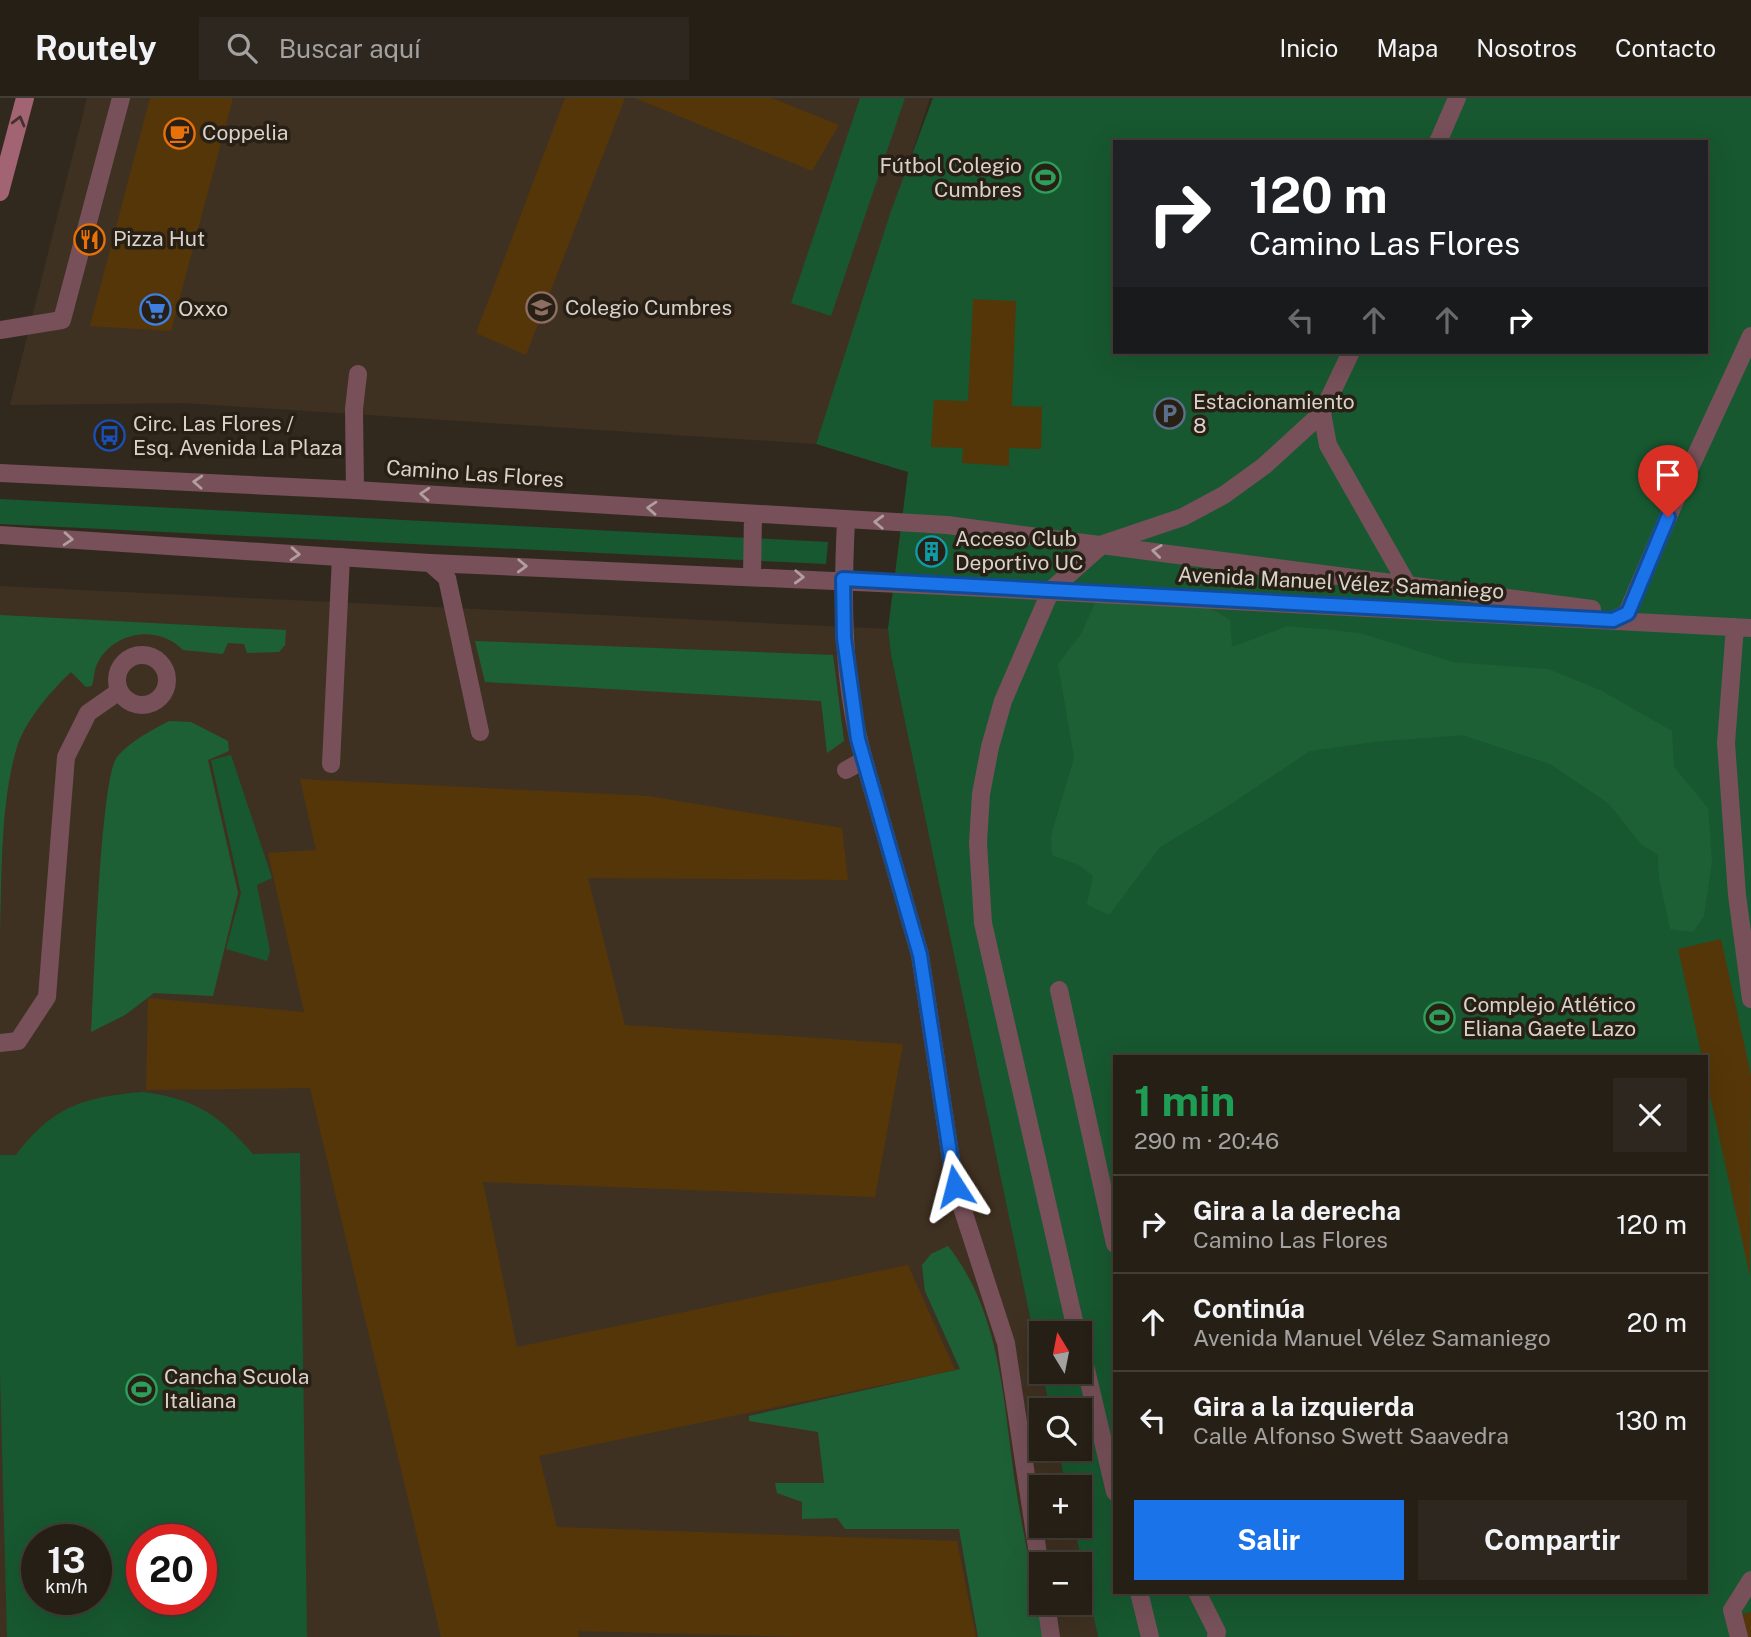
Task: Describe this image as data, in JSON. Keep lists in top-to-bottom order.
{
  "streets": {
    "street": ["Camino Las Flores", "Avenida Manuel Vélez Samaniego"]
  },
  "crossings": [
    ["Camino Las Flores", "Avenida Manuel Vélez Samaniego"]
  ],
  "places": {
    "cafe": ["Coppelia"],
    "sports": ["Fútbol Colegio Cumbres", "Complejo Atlético Eliana Gaete Lazo", "Cancha Scuola Italiana"],
    "restaurant": ["Pizza Hut"],
    "school or university": ["Colegio Cumbres"],
    "supermarket": ["Oxxo"],
    "parking": ["Estacionamiento 8"],
    "bus stop": ["Circ. Las Flores / Esq. Avenida La Plaza"],
    "building": ["Acceso Club Deportivo UC"]
  },
  "north": "top",
  "page": {
    "header": "Routely",
    "search": "Buscar aquí",
    "nav": [
      "Inicio",
      "Mapa",
      "Nosotros",
      "Contacto"
    ],
    "turn": ["120 m", "Camino Las Flores"],
    "heading": ["1 min", "290 m · 20:46"],
    "list": [
      {
        "name": "Gira a la derecha",
        "note": "Camino Las Flores",
        "value": "120 m"
      },
      {
        "name": "Continúa",
        "note": "Avenida Manuel Vélez Samaniego",
        "value": "20 m"
      },
      {
        "name": "Gira a la izquierda",
        "note": "Calle Alfonso Swett Saavedra",
        "value": "130 m"
      }
    ],
    "map_buttons": ["+", "−"],
    "buttons": ["Salir", "Compartir"],
    "speed": "13 km/h",
    "limit": "20"
  }
}
